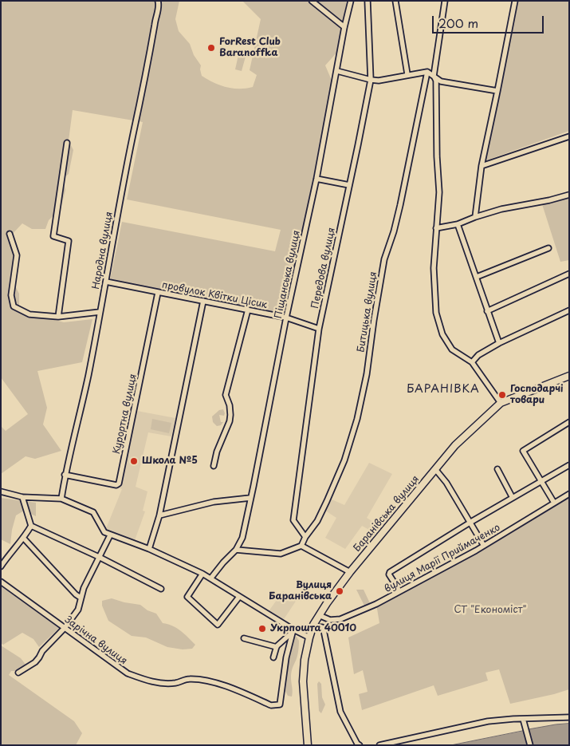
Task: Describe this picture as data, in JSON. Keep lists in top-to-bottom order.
{
  "streets": {
    "main road": ["Баранівська вулиця"],
    "street": [
      "Народна вулиця",
      "Передова вулиця",
      "Піщанська вулиця",
      "провулок Квітки Цісик",
      "Битицька вулиця",
      "Курортна вулиця",
      "вулиця Марії Приймаченко",
      "Зарічна вулиця"
    ]
  },
  "crossings": [
    ["Народна вулиця", "провулок Квітки Цісик"],
    ["Народна вулиця", "Курортна вулиця"],
    ["Передова вулиця", "провулок Квітки Цісик"],
    ["Передова вулиця", "Битицька вулиця"],
    ["Піщанська вулиця", "провулок Квітки Цісик"],
    ["провулок Квітки Цісик", "Курортна вулиця"],
    ["Баранівська вулиця", "вулиця Марії Приймаченко"]
  ],
  "districts": ["БАРАНІВКА"],
  "parks": ["СТ \"Економіст\""],
  "places": [
    "ForRest Club Baranoffka",
    "Господарчі товари",
    "Школа №5",
    "Вулиця Баранівська",
    "Укрпошта 40010"
  ],
  "scale_bar": "200 m"
}
